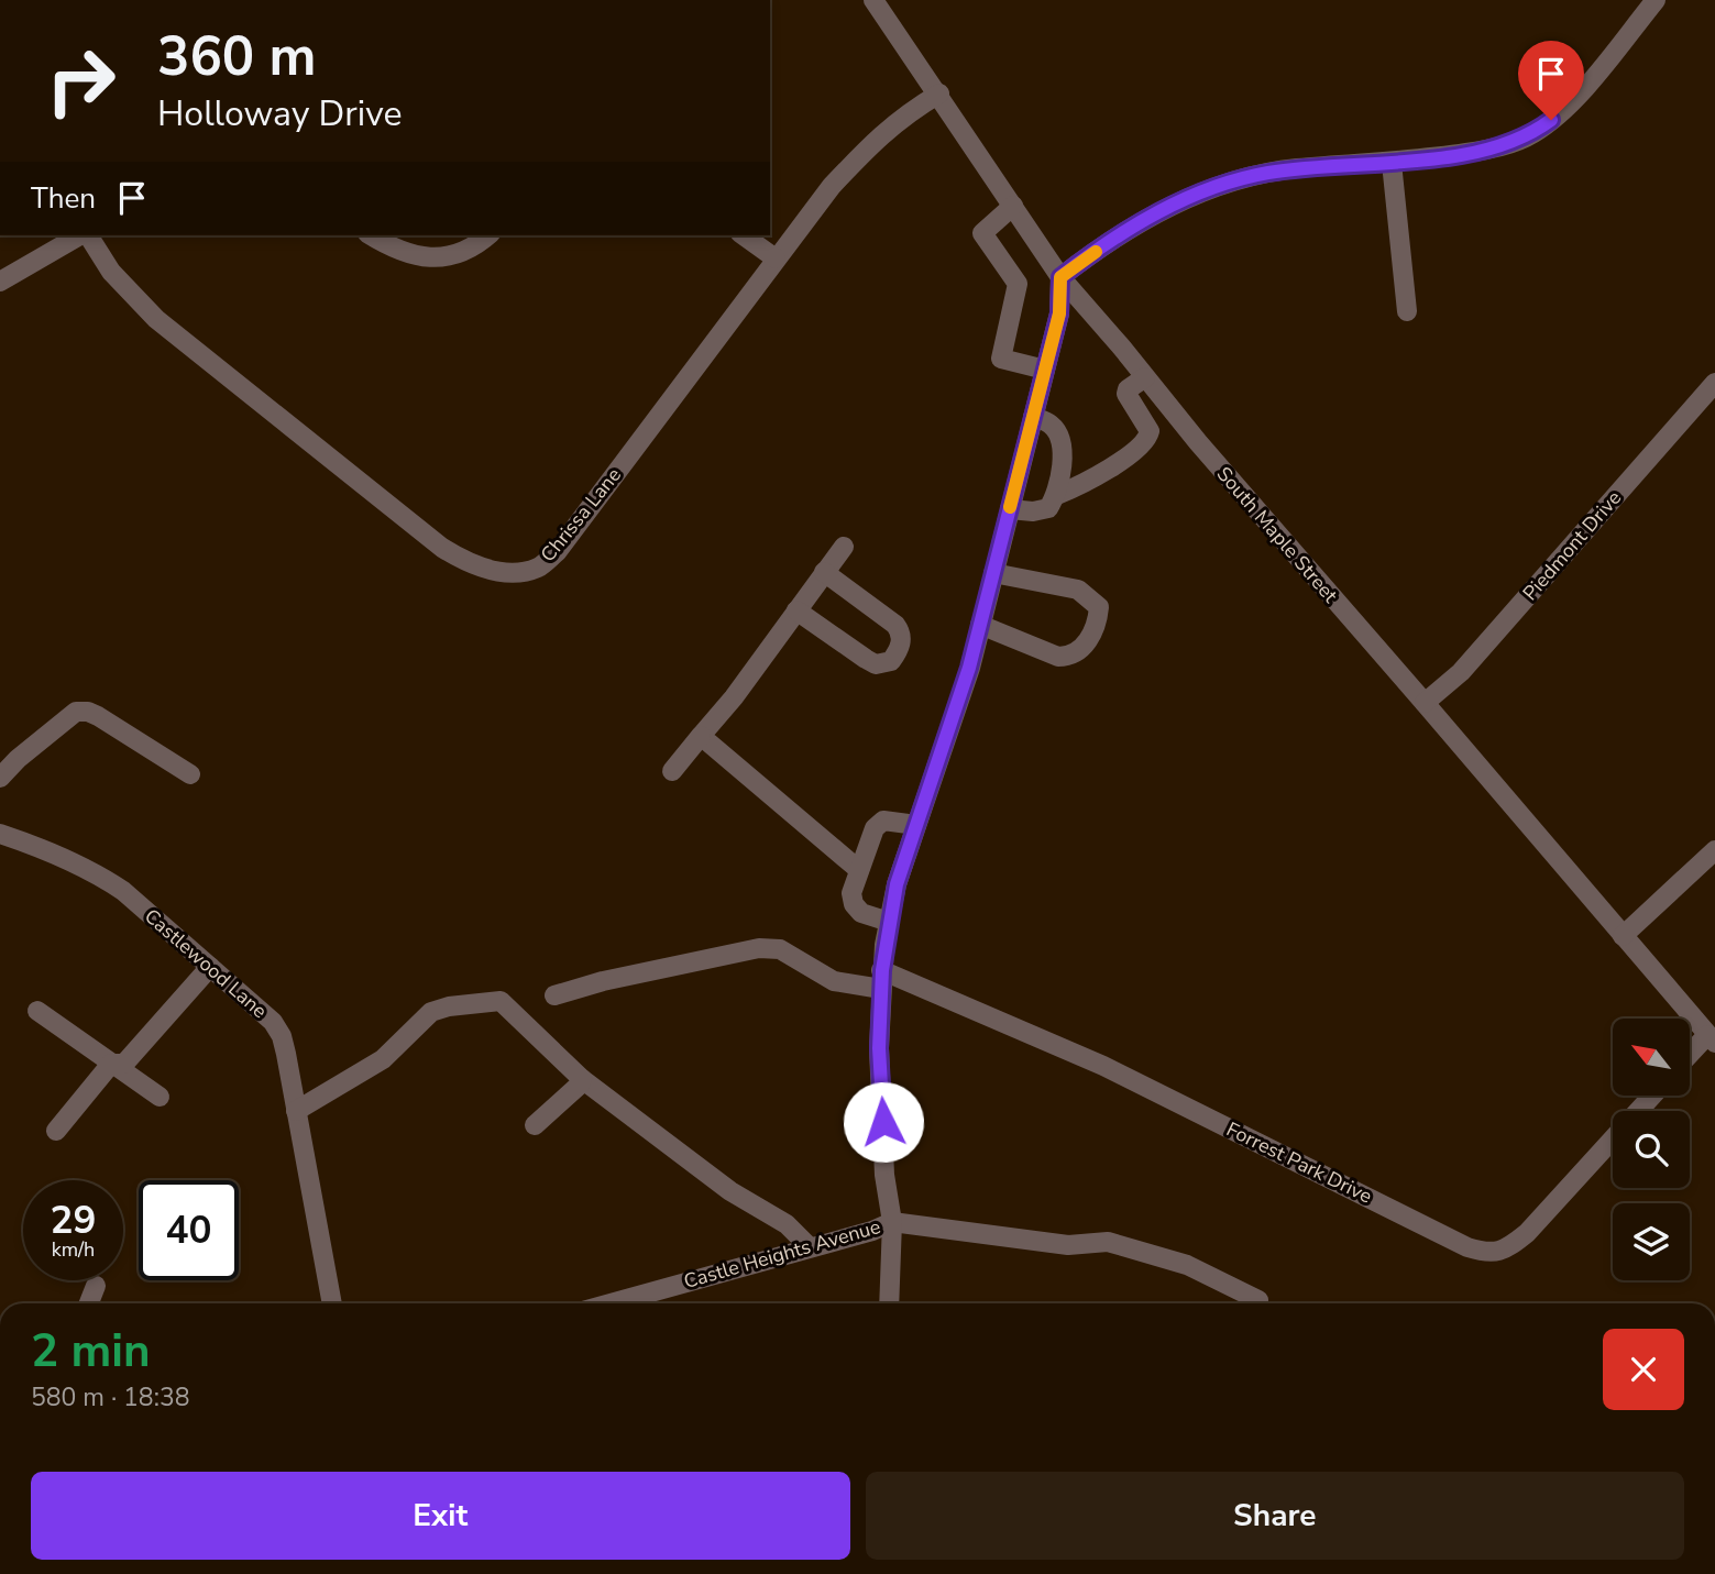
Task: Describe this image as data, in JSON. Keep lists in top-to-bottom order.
{
  "streets": {
    "street": [
      "Chrissa Lane",
      "South Maple Street",
      "Piedmont Drive",
      "Castlewood Lane",
      "Forrest Park Drive",
      "Castle Heights Avenue"
    ]
  },
  "crossings": [
    ["Chrissa Lane", "South Maple Street"],
    ["South Maple Street", "Piedmont Drive"]
  ],
  "north": "top left",
  "page": {
    "turn": ["360 m", "Holloway Drive"],
    "then": "Then",
    "speed": "29 km/h",
    "limit": "40",
    "heading": ["2 min", "580 m · 18:38"],
    "buttons": ["Exit", "Share"]
  }
}
